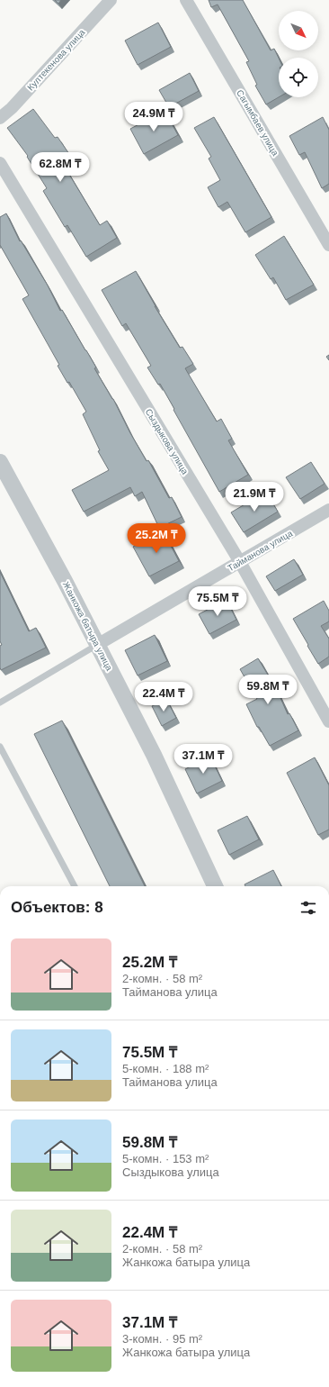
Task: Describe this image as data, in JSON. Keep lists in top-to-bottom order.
{
  "streets": {
    "street": [
      "Култекенова улица",
      "Сагымбаев улица",
      "Сыздыкова улица",
      "Тайманова улица",
      "Жанкожа батыра улица"
    ]
  },
  "crossings": [
    ["Сыздыкова улица", "Тайманова улица"],
    ["Тайманова улица", "Жанкожа батыра улица"]
  ],
  "north": "bottom right",
  "page": {
    "price": [
      "24.9M ₸",
      "62.8M ₸",
      "21.9M ₸",
      "25.2M ₸",
      "75.5M ₸",
      "59.8M ₸",
      "22.4M ₸",
      "37.1M ₸"
    ],
    "heading": "Объектов: 8",
    "list": [
      {
        "name": "25.2M ₸",
        "note": "2-комн. · 58 m² · Тайманова улица"
      },
      {
        "name": "75.5M ₸",
        "note": "5-комн. · 188 m² · Тайманова улица"
      },
      {
        "name": "59.8M ₸",
        "note": "5-комн. · 153 m² · Сыздыкова улица"
      },
      {
        "name": "22.4M ₸",
        "note": "2-комн. · 58 m² · Жанкожа батыра улица"
      },
      {
        "name": "37.1M ₸",
        "note": "3-комн. · 95 m² · Жанкожа батыра улица"
      }
    ]
  }
}
